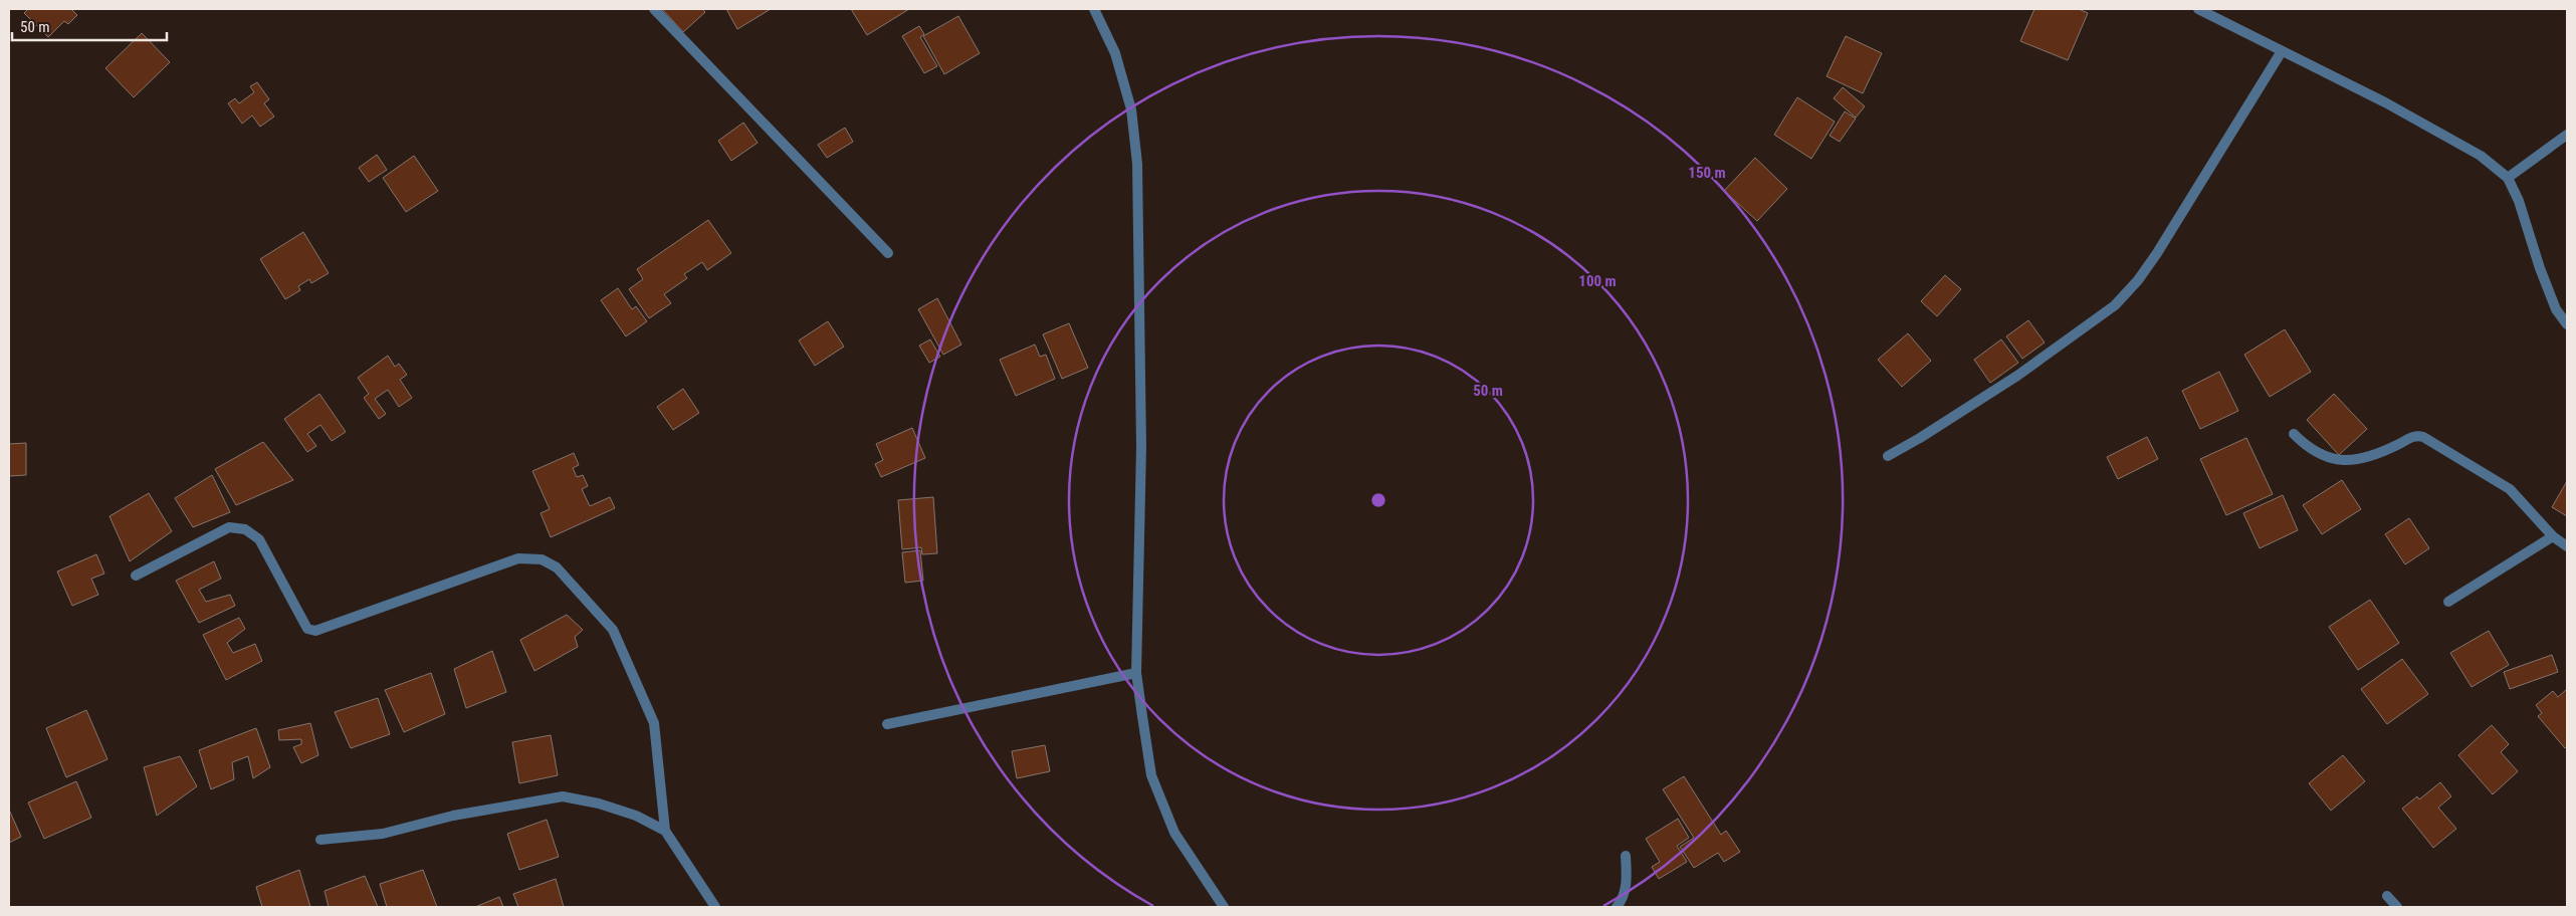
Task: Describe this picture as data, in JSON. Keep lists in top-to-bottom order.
{
  "scale_bar": "50 m",
  "rings": ["150 m", "100 m", "50 m"]
}
